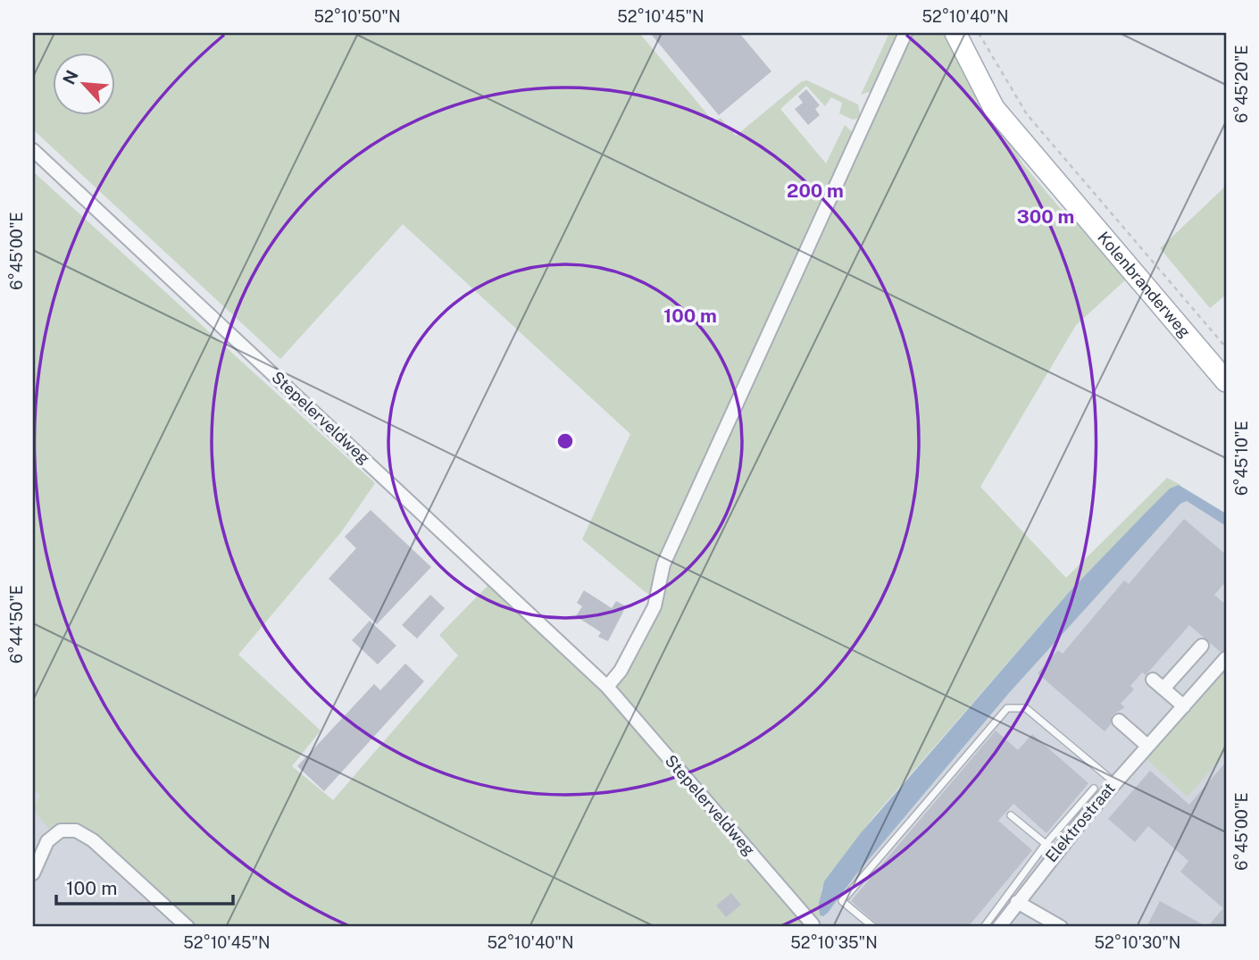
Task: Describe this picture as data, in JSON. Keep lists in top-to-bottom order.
{
  "streets": {
    "main road": ["Kolenbranderweg"],
    "street": ["Stepelerveldweg", "Elektrostraat"]
  },
  "scale_bar": "100 m",
  "north": "top left",
  "coordinates": [
    "52°10'50\"N",
    "52°10'45\"N",
    "52°10'40\"N",
    "6°45'20\"E",
    "6°45'00\"E",
    "6°45'10\"E",
    "6°44'50\"E",
    "52°10'35\"N",
    "52°10'30\"N"
  ],
  "rings": ["200 m", "300 m", "100 m"]
}
